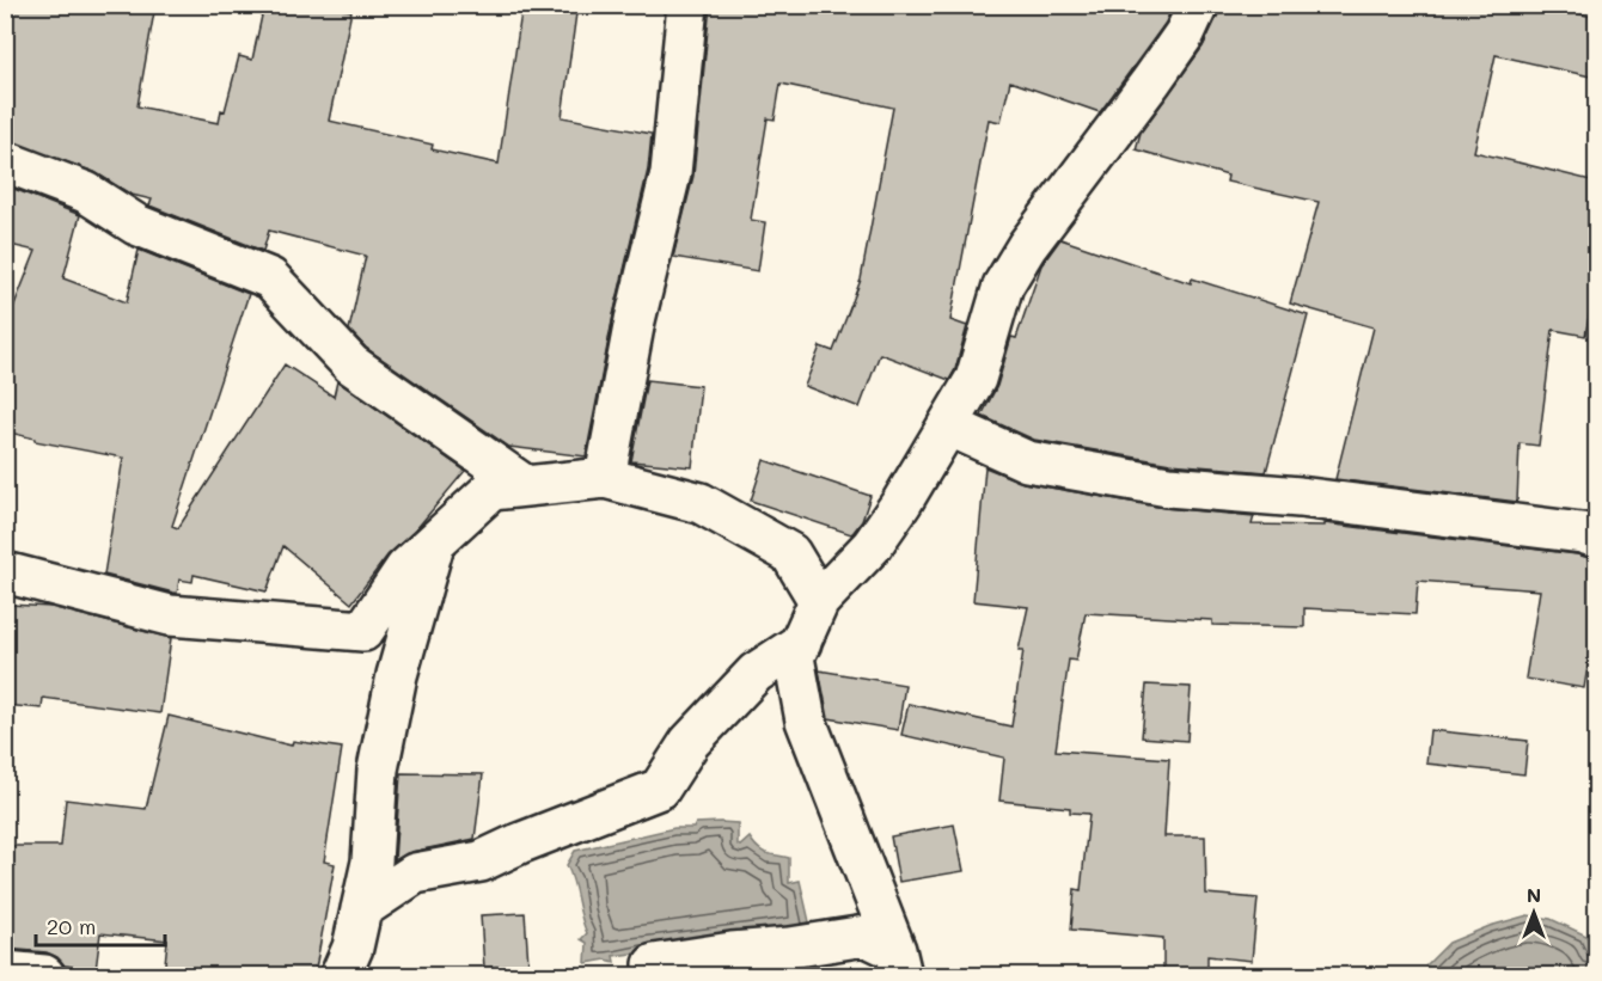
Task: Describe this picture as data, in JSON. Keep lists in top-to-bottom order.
{
  "scale_bar": "20 m",
  "north": "top"
}
